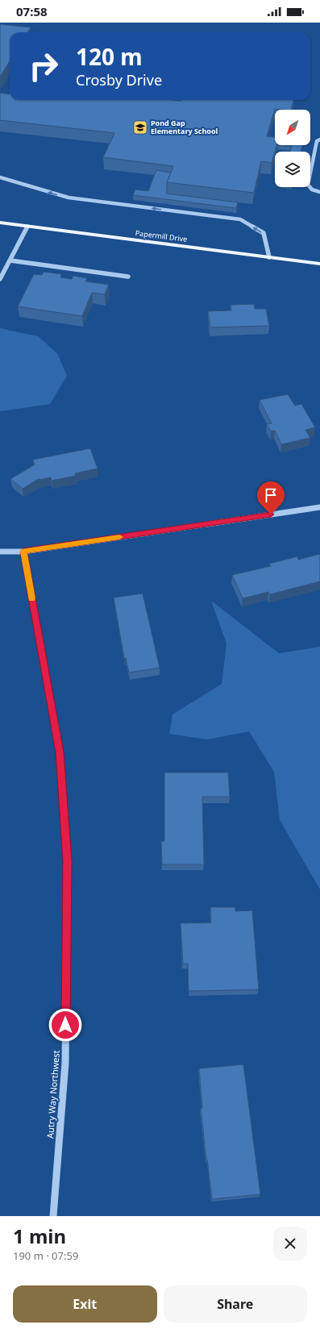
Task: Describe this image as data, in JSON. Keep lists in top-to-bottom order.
{
  "streets": {
    "main road": ["Papermill Drive"],
    "street": ["Autry Way Northwest"]
  },
  "places": {
    "school or university": ["Pond Gap Elementary School"]
  },
  "north": "bottom left",
  "page": {
    "status": "07:58",
    "turn": ["120 m", "Crosby Drive"],
    "heading": ["1 min", "190 m · 07:59"],
    "buttons": ["Exit", "Share"]
  }
}
